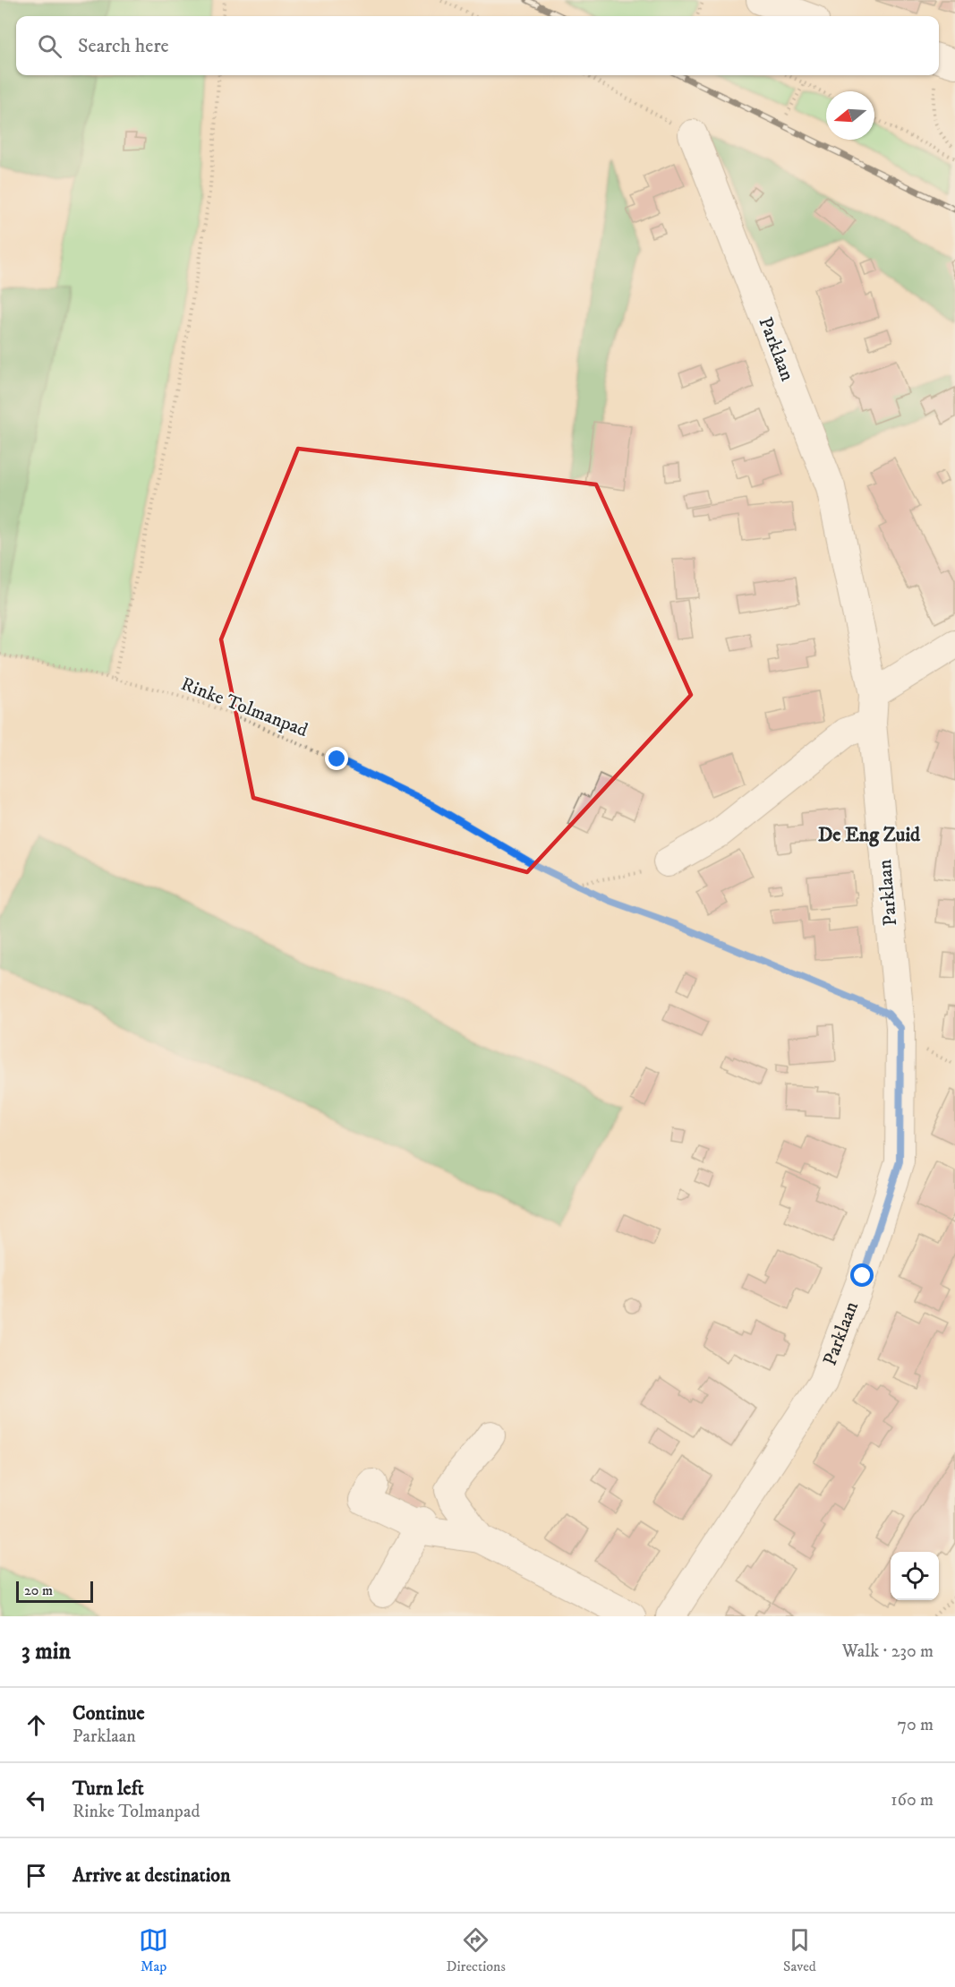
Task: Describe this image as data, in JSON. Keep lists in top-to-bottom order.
{
  "streets": {
    "street": ["Parklaan"],
    "path": ["Rinke Tolmanpad"]
  },
  "crossings": [
    ["Parklaan", "Rinke Tolmanpad"]
  ],
  "districts": ["De Eng Zuid"],
  "scale_bar": "20 m",
  "north": "left",
  "page": {
    "search": "Search here",
    "scale": "20 m",
    "heading": ["3 min", "Walk · 230 m"],
    "list": [
      ["Continue", "Parklaan", "70 m"],
      ["Turn left", "Rinke Tolmanpad", "160 m"],
      "Arrive at destination"
    ],
    "nav": ["Map", "Directions", "Saved"]
  }
}
